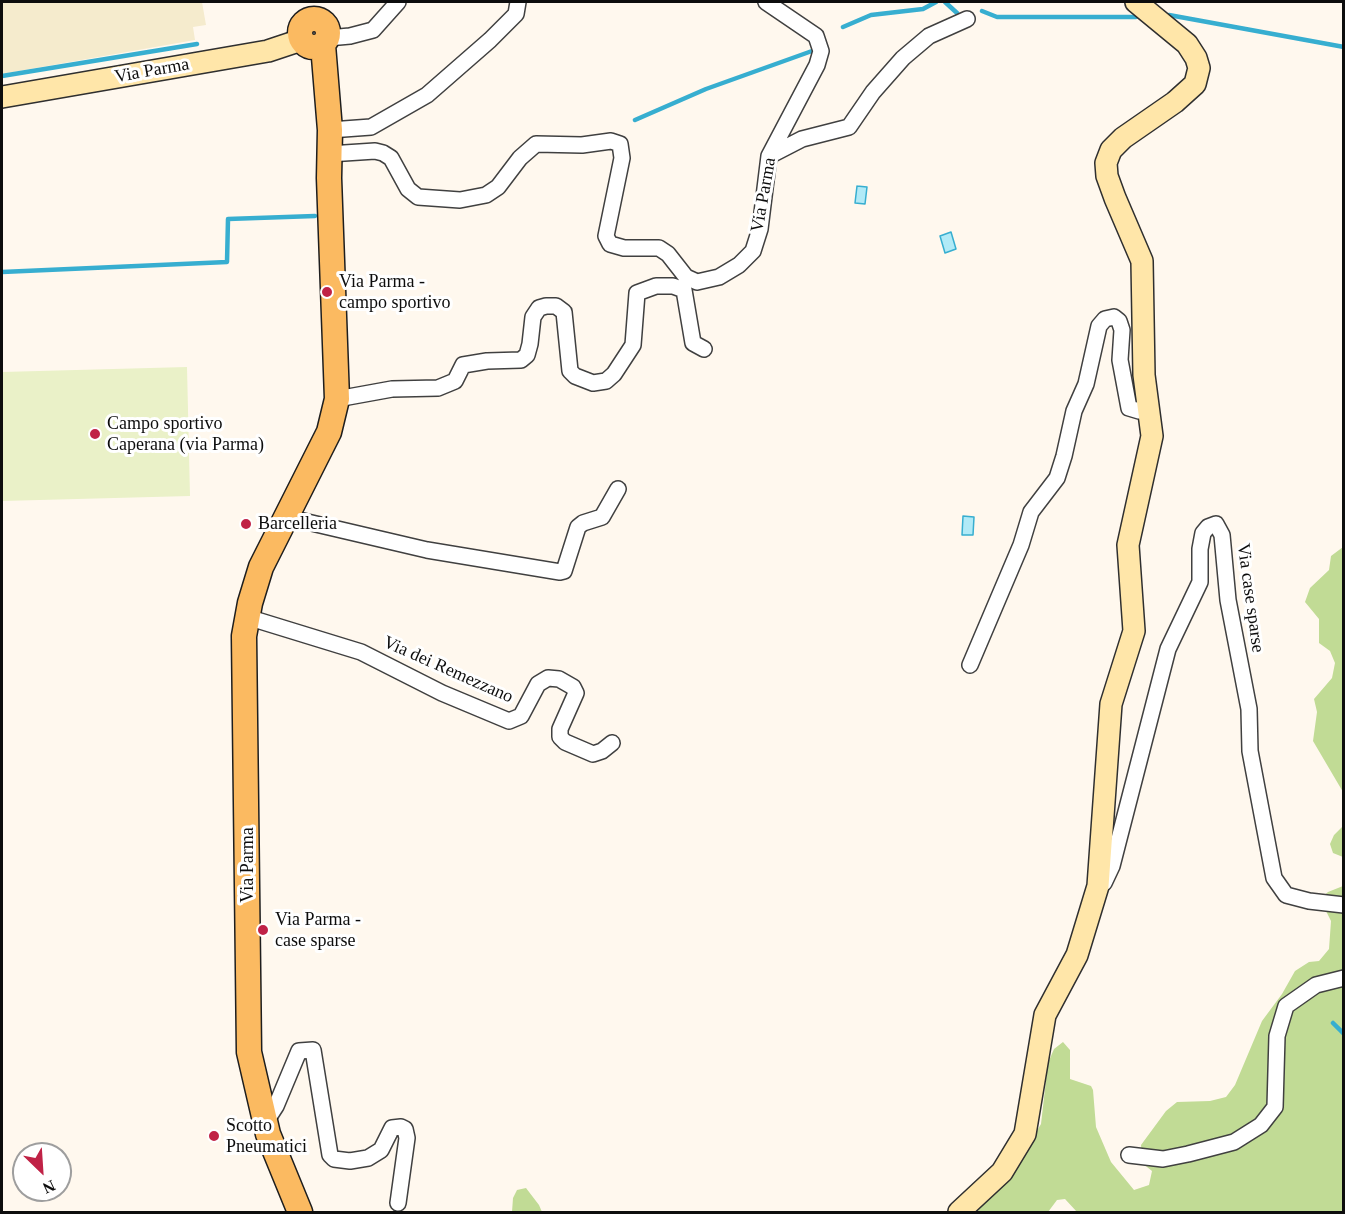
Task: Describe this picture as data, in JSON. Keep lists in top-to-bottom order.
{
  "streets": {
    "main road": ["Via Parma"],
    "street": ["Via case sparse", "Via dei Remezzano"]
  },
  "crossings": [
    ["Via Parma", "Via dei Remezzano"]
  ],
  "places": [
    "Via Parma - campo sportivo",
    "Campo sportivo Caperana (via Parma)",
    "Barcelleria",
    "Via Parma - case sparse",
    "Scotto Pneumatici"
  ],
  "north": "bottom right"
}
